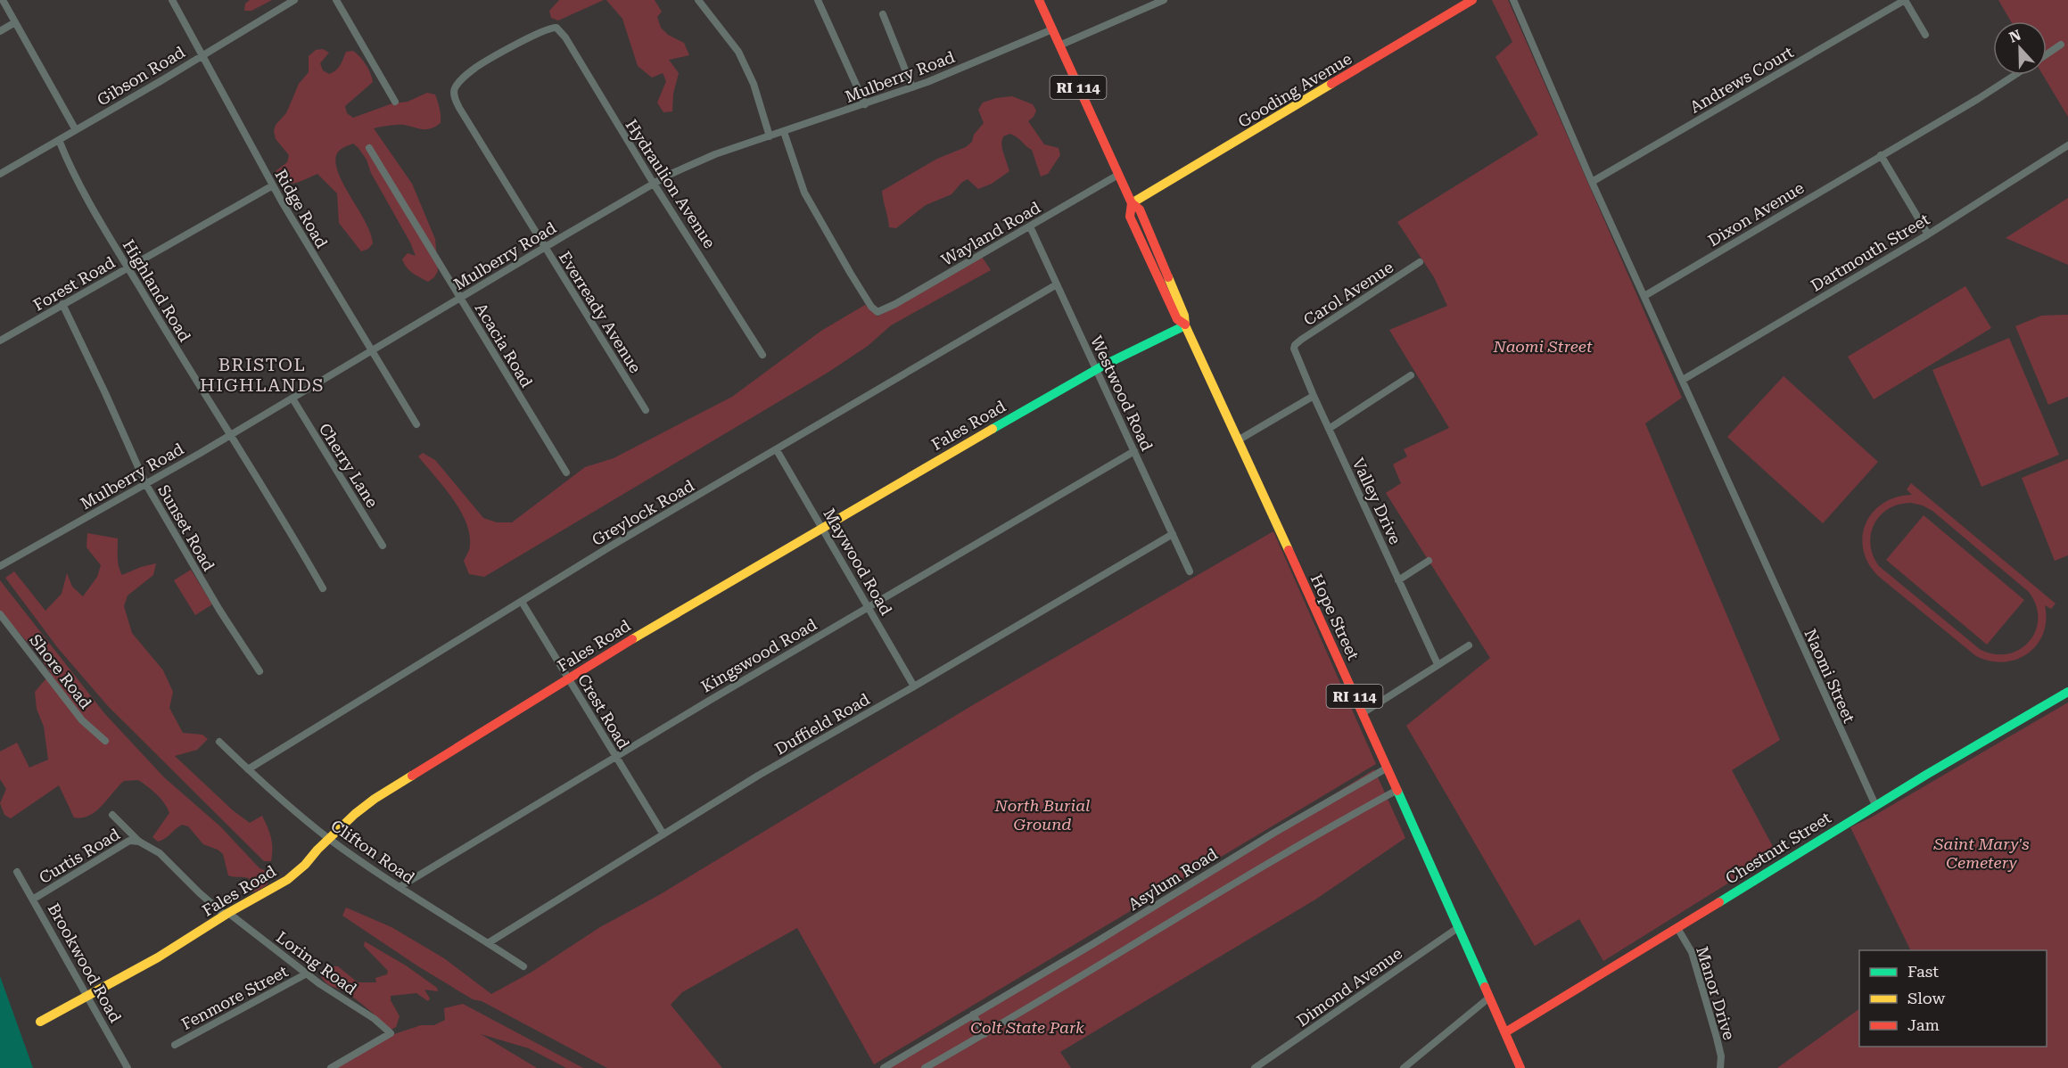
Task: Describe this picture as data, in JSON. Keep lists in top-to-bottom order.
{
  "streets": {
    "street": [
      "Gibson Road",
      "Mulberry Road",
      "Andrews Court",
      "RI 114",
      "Gooding Avenue",
      "Hydraulion Avenue",
      "Ridge Road",
      "Dixon Avenue",
      "Wayland Road",
      "Dartmouth Street",
      "Forest Road",
      "Highland Road",
      "Carol Avenue",
      "Everready Avenue",
      "Acacia Road",
      "Westwood Road",
      "Fales Road",
      "Cherry Lane",
      "Valley Drive",
      "Greylock Road",
      "Sunset Road",
      "Maywood Road",
      "Hope Street",
      "Kingswood Road",
      "Shore Road",
      "Naomi Street",
      "Crest Road",
      "Duffield Road",
      "Chestnut Street",
      "Clifton Road",
      "Curtis Road",
      "Asylum Road",
      "Brookwood Road",
      "Loring Road",
      "Dimond Avenue",
      "Manor Drive",
      "Fenmore Street"
    ]
  },
  "crossings": [
    ["Gibson Road", "Ridge Road"],
    ["Gibson Road", "Highland Road"],
    ["Mulberry Road", "Hydraulion Avenue"],
    ["Mulberry Road", "Ridge Road"],
    ["Mulberry Road", "Wayland Road"],
    ["Mulberry Road", "Highland Road"],
    ["Mulberry Road", "Everready Avenue"],
    ["Mulberry Road", "Acacia Road"],
    ["Mulberry Road", "Cherry Lane"],
    ["Mulberry Road", "Sunset Road"],
    ["Mulberry Road", "Hope Street"],
    ["Andrews Court", "Naomi Street"],
    ["Gooding Avenue", "Hope Street"],
    ["Hydraulion Avenue", "Everready Avenue"],
    ["Ridge Road", "Forest Road"],
    ["Dixon Avenue", "Naomi Street"],
    ["Wayland Road", "Westwood Road"],
    ["Wayland Road", "Hope Street"],
    ["Dartmouth Street", "Naomi Street"],
    ["Forest Road", "Highland Road"],
    ["Forest Road", "Sunset Road"],
    ["Carol Avenue", "Valley Drive"],
    ["Westwood Road", "Fales Road"],
    ["Westwood Road", "Greylock Road"],
    ["Westwood Road", "Kingswood Road"],
    ["Westwood Road", "Duffield Road"],
    ["Fales Road", "Maywood Road"],
    ["Fales Road", "Hope Street"],
    ["Fales Road", "Crest Road"],
    ["Fales Road", "Clifton Road"],
    ["Fales Road", "Brookwood Road"],
    ["Fales Road", "Loring Road"],
    ["Greylock Road", "Maywood Road"],
    ["Greylock Road", "Crest Road"],
    ["Greylock Road", "Clifton Road"],
    ["Maywood Road", "Kingswood Road"],
    ["Maywood Road", "Duffield Road"],
    ["Hope Street", "Chestnut Street"],
    ["Hope Street", "Asylum Road"],
    ["Hope Street", "Dimond Avenue"],
    ["Kingswood Road", "Crest Road"],
    ["Kingswood Road", "Clifton Road"],
    ["Naomi Street", "Chestnut Street"],
    ["Crest Road", "Duffield Road"],
    ["Duffield Road", "Clifton Road"],
    ["Chestnut Street", "Manor Drive"],
    ["Curtis Road", "Brookwood Road"],
    ["Curtis Road", "Loring Road"],
    ["Loring Road", "Fenmore Street"]
  ],
  "districts": ["BRISTOL HIGHLANDS"],
  "parks": [
    "Naomi Street",
    "North Burial Ground",
    "Saint Mary's Cemetery",
    "Colt State Park"
  ],
  "legend": ["Fast", "Slow", "Jam"],
  "north": "top"
}
